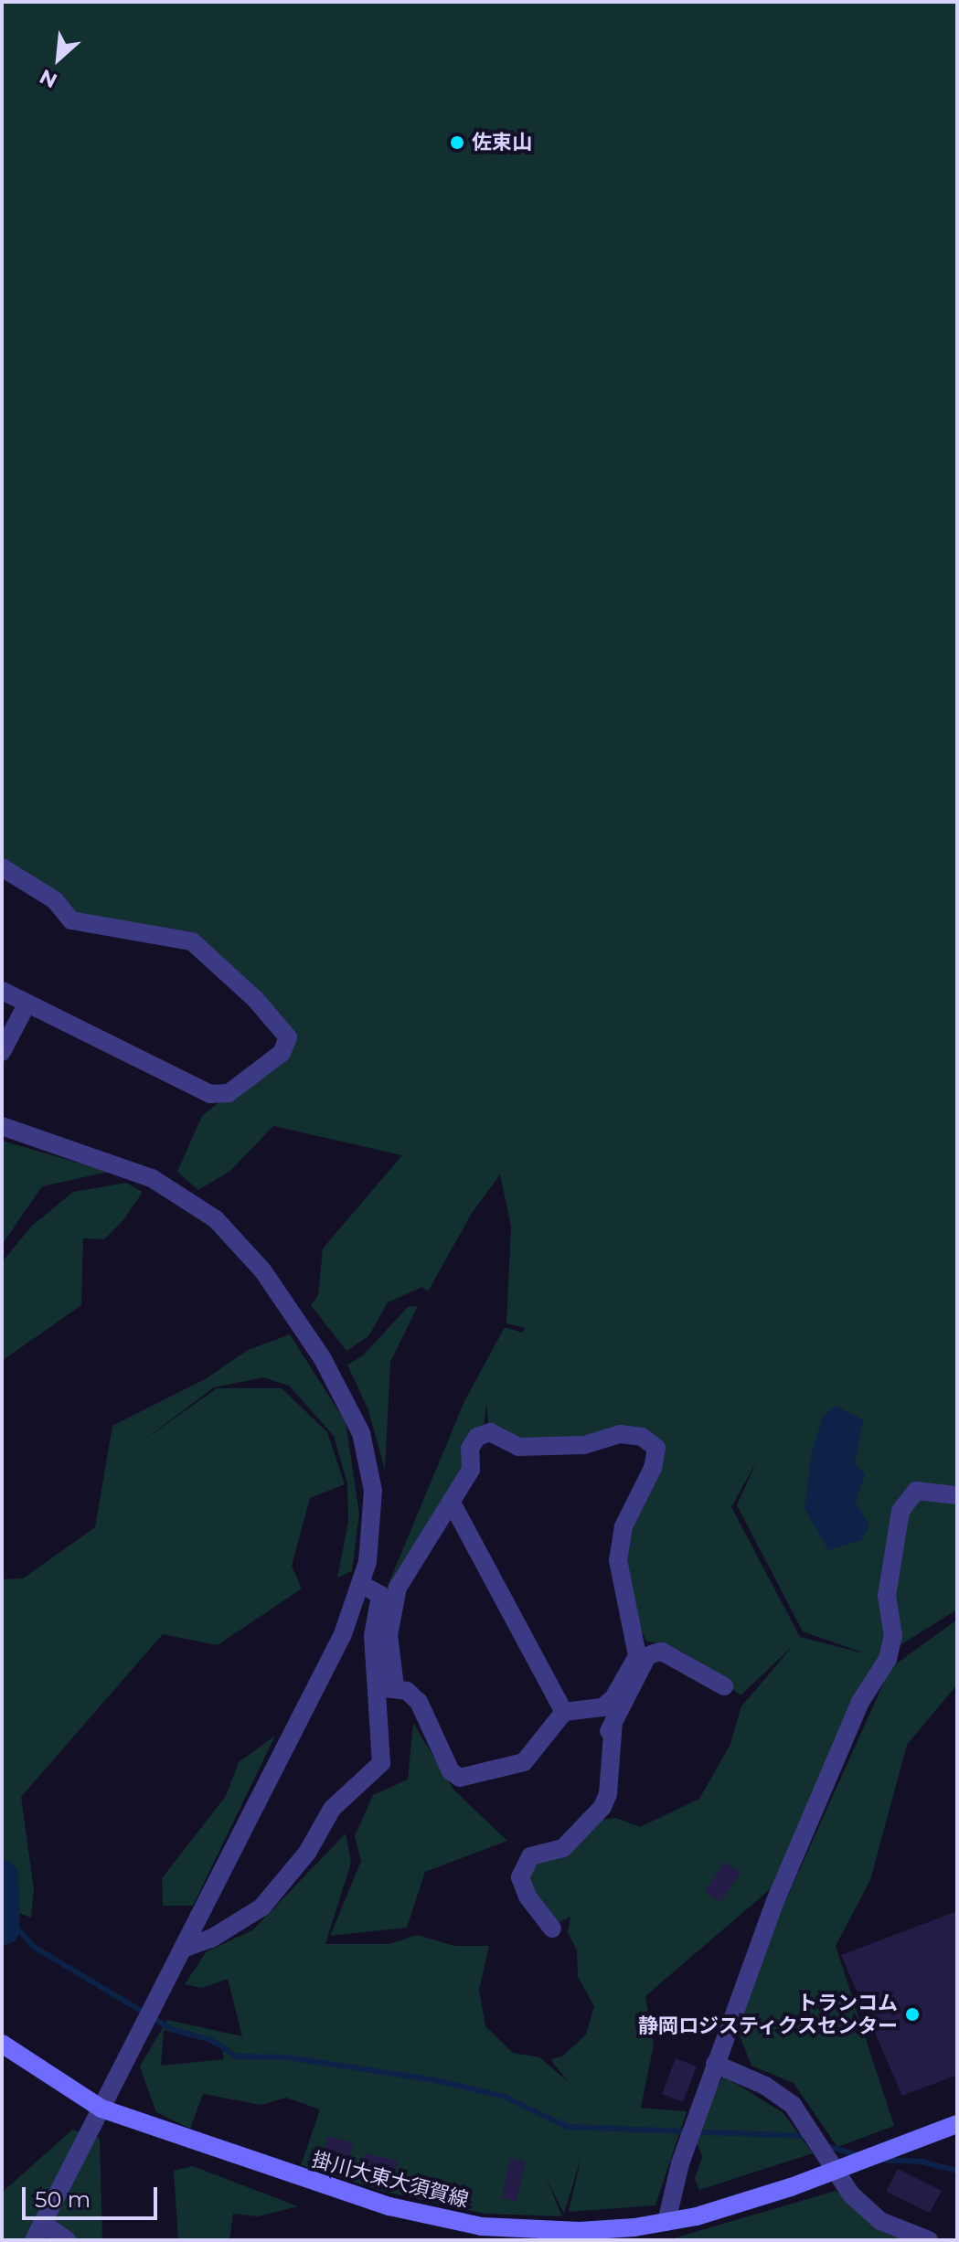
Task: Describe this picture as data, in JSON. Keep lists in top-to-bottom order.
{
  "streets": {
    "main road": ["掛川大東大須賀線"]
  },
  "places": ["佐束山", "トランコム 静岡ロジスティクスセンター"],
  "scale_bar": "50 m",
  "north": "bottom left"
}
